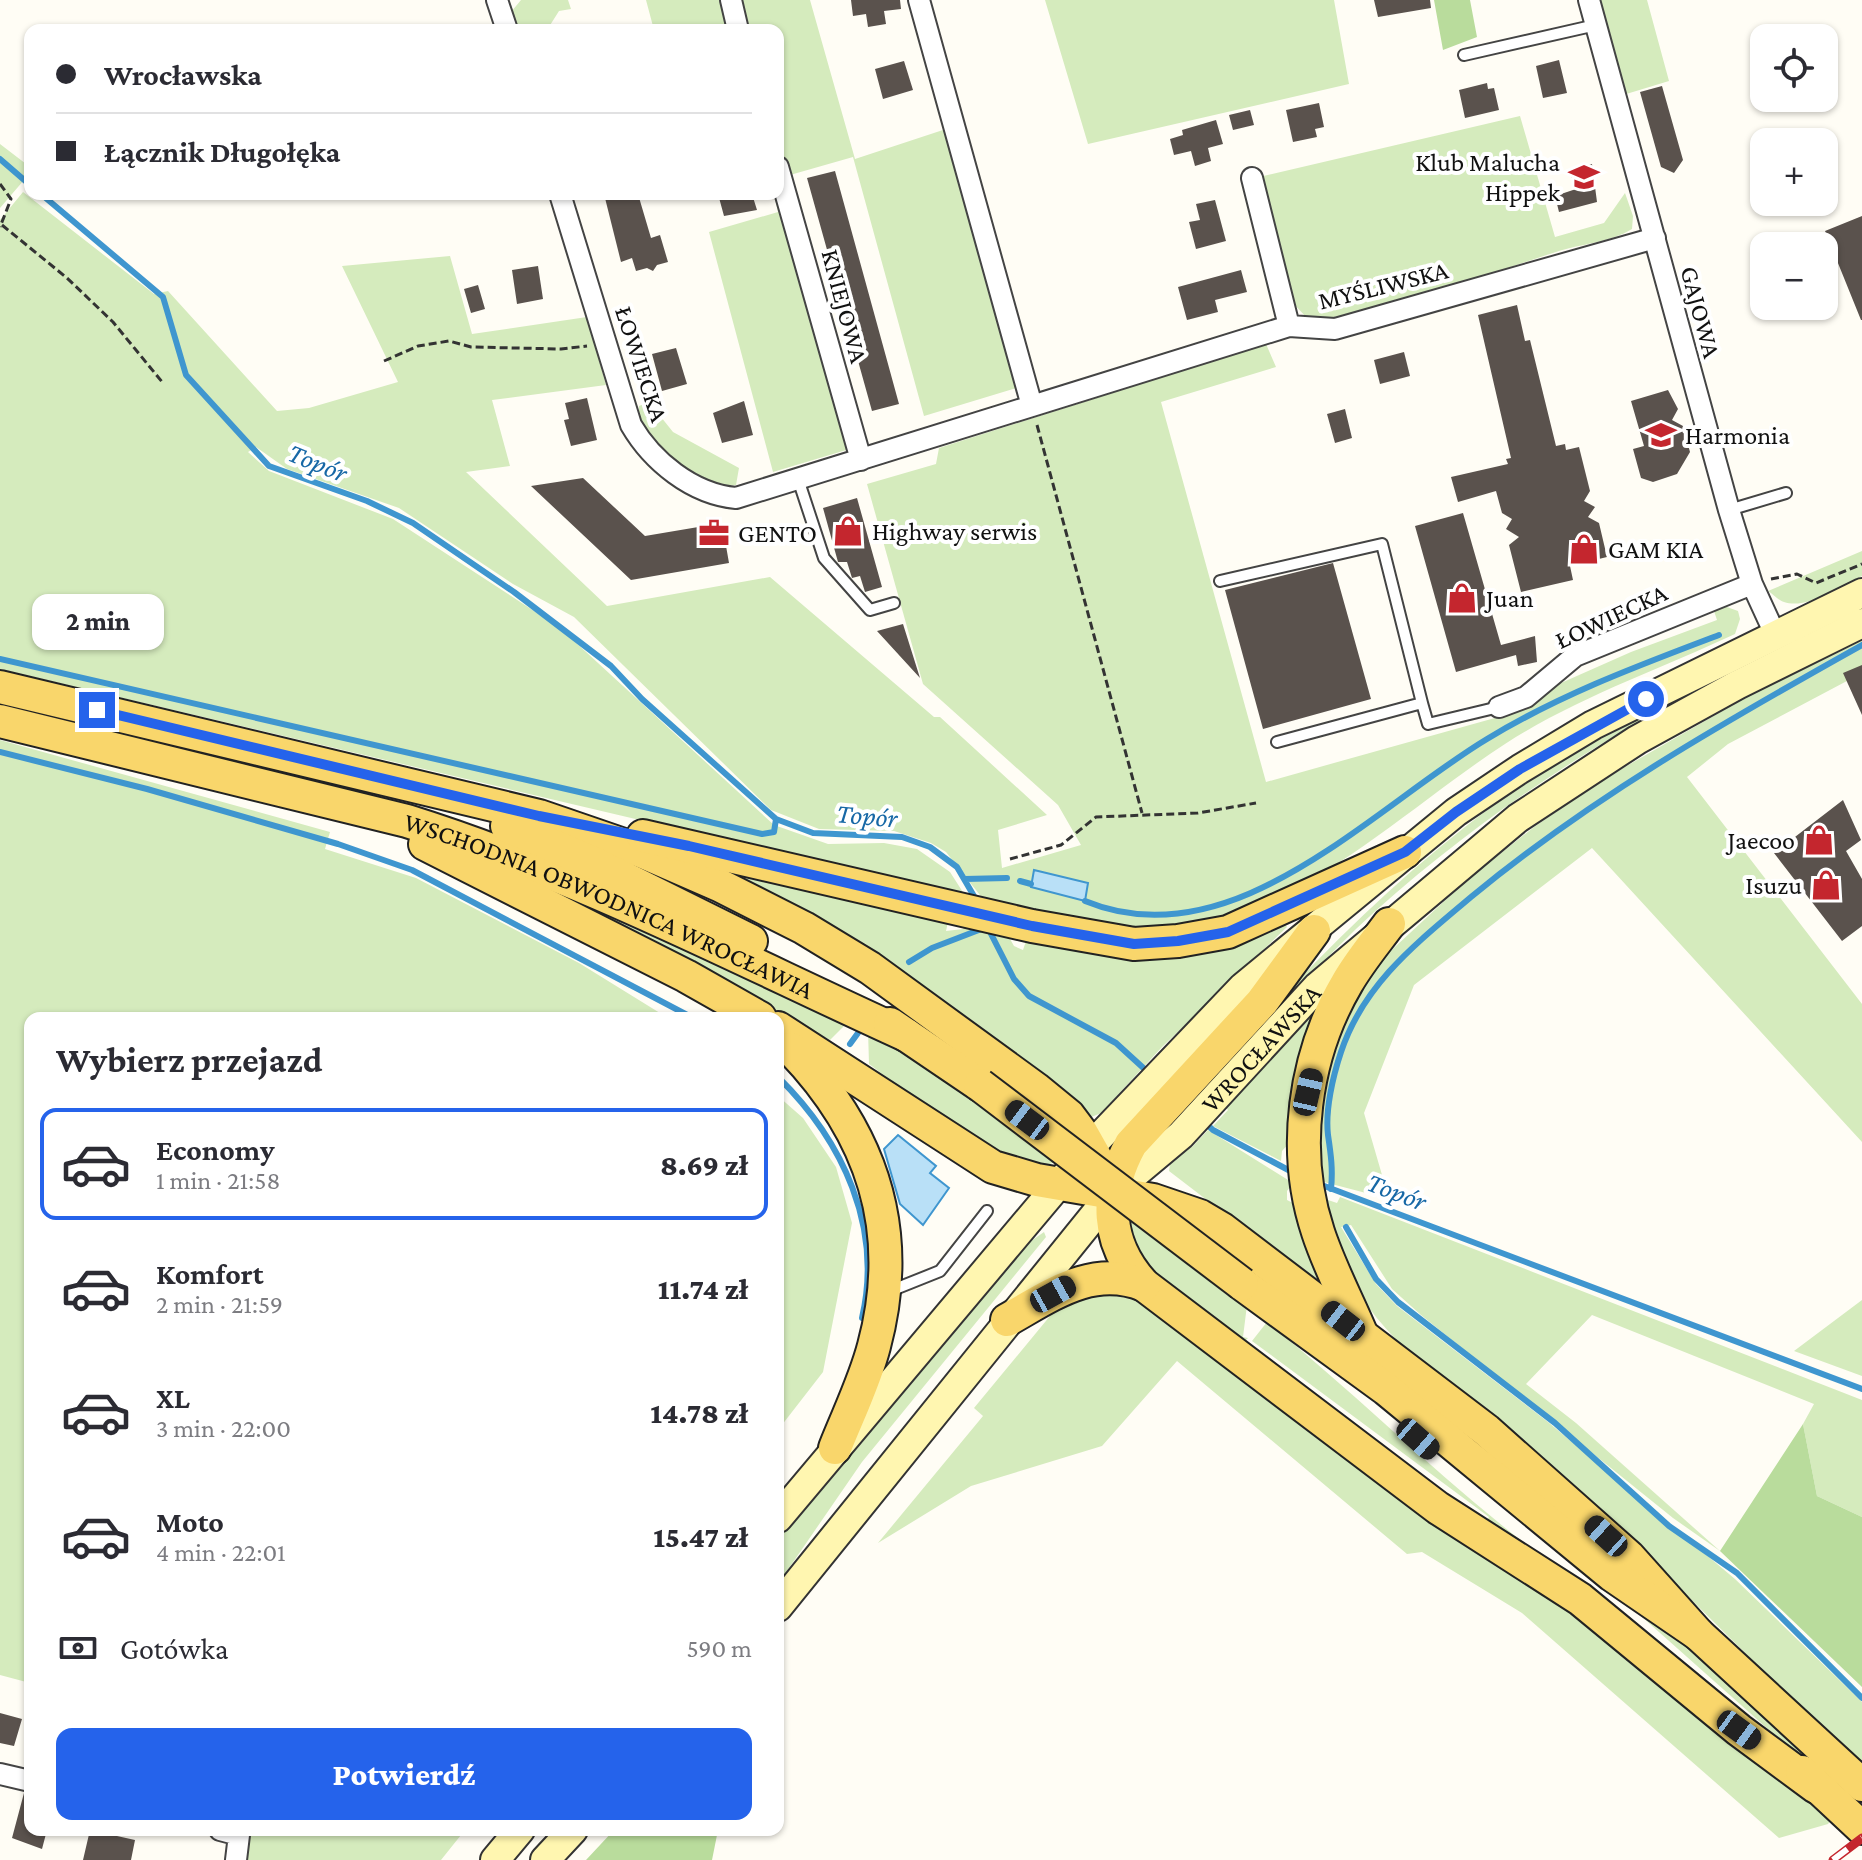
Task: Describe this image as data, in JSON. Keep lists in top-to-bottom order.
{
  "streets": {
    "main road": ["WSCHODNIA OBWODNICA WROCŁAWIA", "WROCŁAWSKA"],
    "street": [
      "MYŚLIWSKA",
      "KNIEJOWA",
      "GAJOWA",
      "ŁOWIECKA"
    ]
  },
  "crossings": [
    ["MYŚLIWSKA", "KNIEJOWA"],
    ["MYŚLIWSKA", "GAJOWA"],
    ["MYŚLIWSKA", "ŁOWIECKA"],
    ["GAJOWA", "ŁOWIECKA"]
  ],
  "water": ["Topór"],
  "places": {
    "school or university": ["Klub Malucha Hippek", "Harmonia"],
    "shop": [
      "Highway serwis",
      "GAM KIA",
      "Juan",
      "Jaecoo",
      "Isuzu"
    ],
    "office": ["GENTO"]
  },
  "page": {
    "map_buttons": ["+", "−"],
    "banner": ["Wrocławska", "Łącznik Długołęka"],
    "bubble": "2 min",
    "heading": "Wybierz przejazd",
    "list": [
      {
        "name": "Economy",
        "note": "1 min · 21:58",
        "value": "8.69 zł"
      },
      {
        "name": "Komfort",
        "note": "2 min · 21:59",
        "value": "11.74 zł"
      },
      {
        "name": "XL",
        "note": "3 min · 22:00",
        "value": "14.78 zł"
      },
      {
        "name": "Moto",
        "note": "4 min · 22:01",
        "value": "15.47 zł"
      }
    ],
    "pay": ["Gotówka", "590 m"],
    "buttons": "Potwierdź"
  }
}
